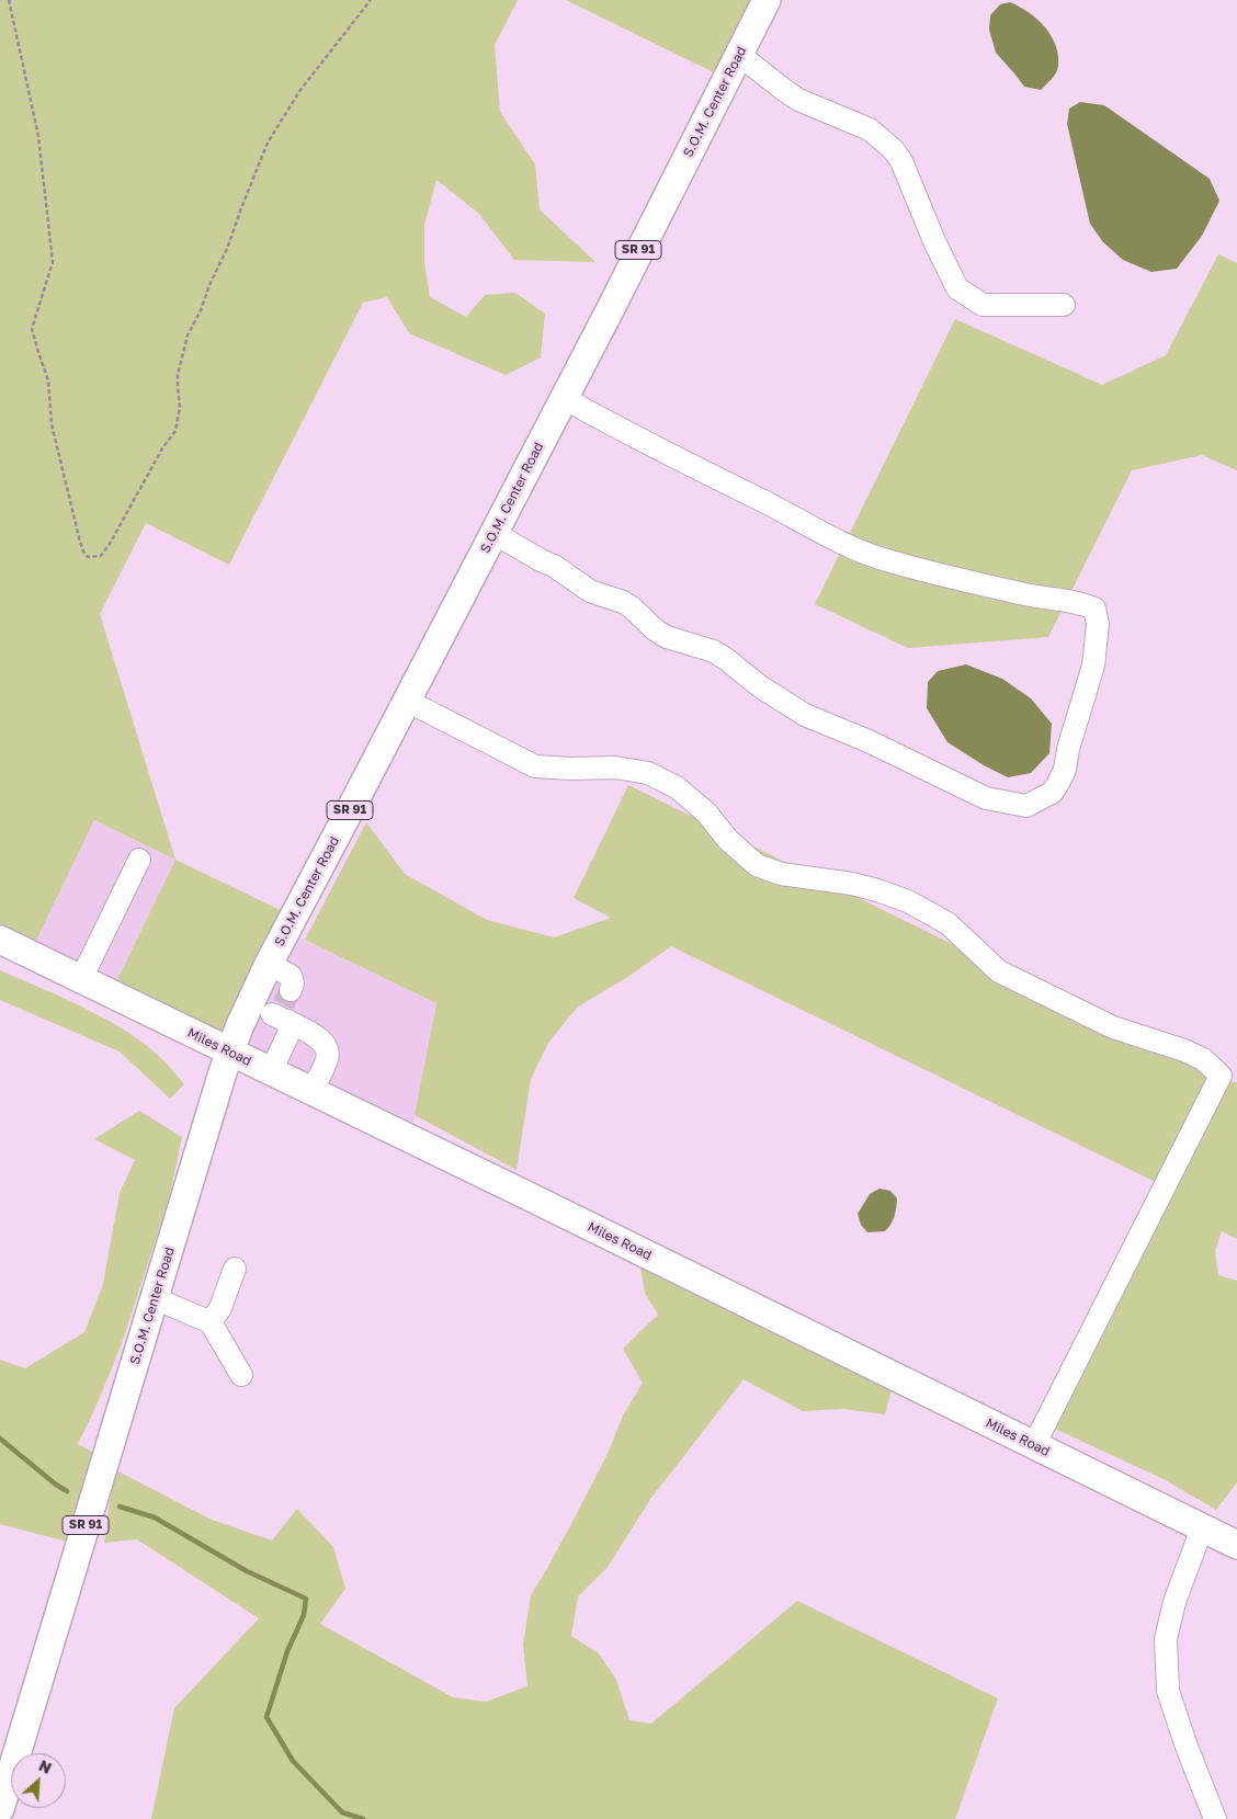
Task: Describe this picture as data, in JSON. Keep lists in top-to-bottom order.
{
  "streets": {
    "main road": ["S.O.M. Center Road", "SR 91", "Miles Road"]
  },
  "crossings": [
    ["S.O.M. Center Road", "Miles Road"]
  ],
  "north": "top right"
}
